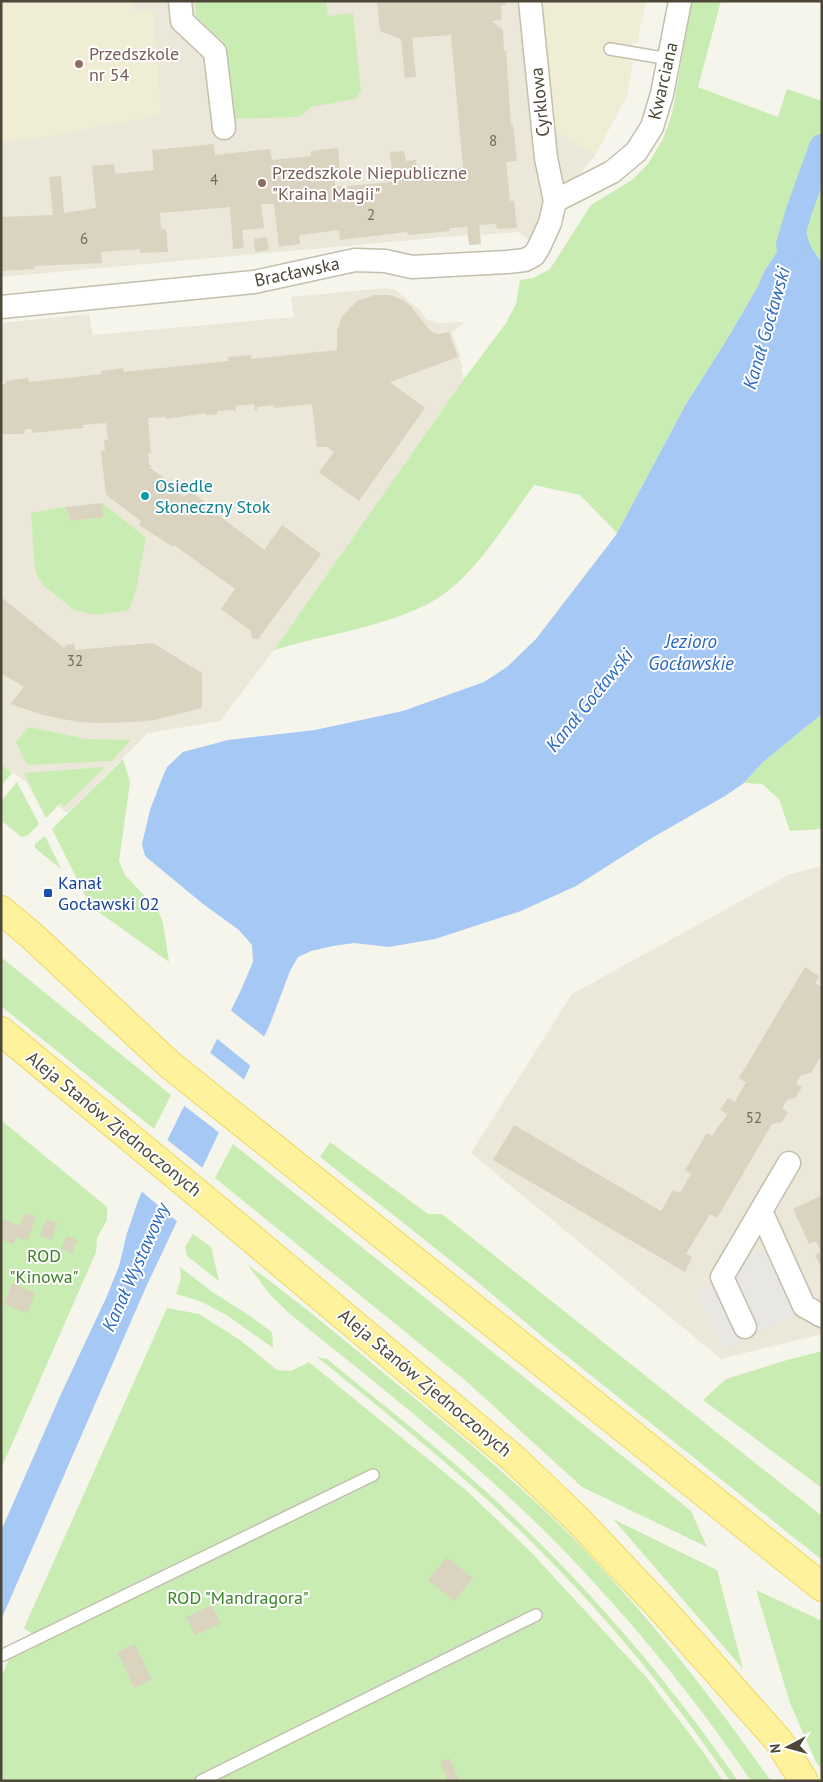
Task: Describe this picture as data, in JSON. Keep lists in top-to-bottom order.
{
  "streets": {
    "main road": ["Aleja Stanów Zjednoczonych"],
    "street": ["Kwarciana", "Cyrklowa", "Bracławska"]
  },
  "crossings": [
    ["Kwarciana", "Cyrklowa"],
    ["Kwarciana", "Bracławska"],
    ["Cyrklowa", "Bracławska"]
  ],
  "water": ["Kanał Gocławski", "Jezioro Gocławskie", "Kanał Wystawowy"],
  "parks": ["ROD \"Kinowa\"", "ROD \"Mandragora\""],
  "places": {
    "other": ["Przedszkole nr 54", "Przedszkole Niepubliczne \"Kraina Magii\"", "Osiedle Słoneczny Stok"],
    "transit": ["Kanał Gocławski 02"]
  },
  "house_numbers": [
    "8",
    "4",
    "2",
    "6",
    "32",
    "52"
  ],
  "north": "left"
}
